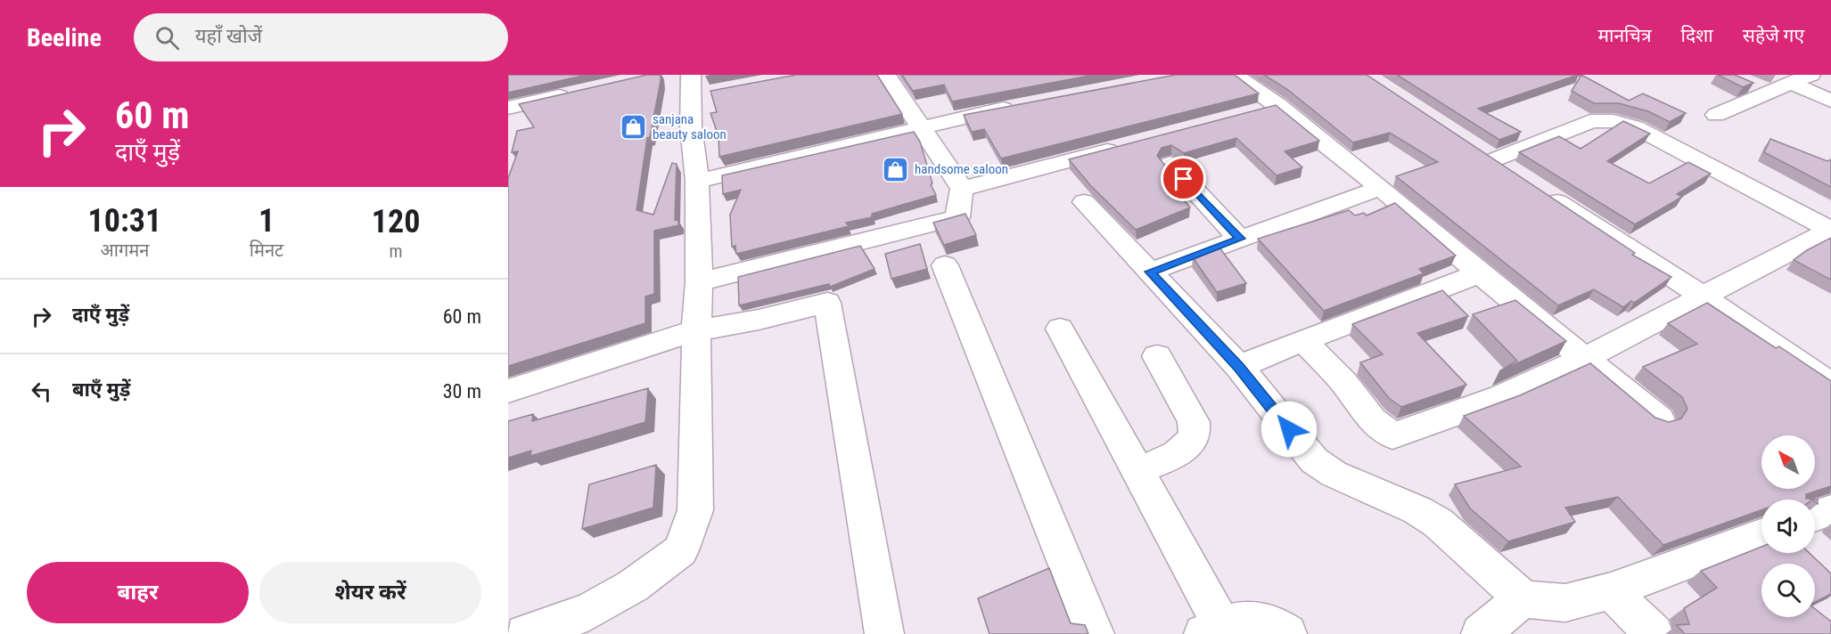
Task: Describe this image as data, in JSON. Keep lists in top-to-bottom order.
{
  "places": {
    "shop": ["sanjana beauty saloon", "handsome saloon"]
  },
  "north": "top left",
  "page": {
    "header": "Beeline",
    "search": "यहाँ खोजें",
    "nav": ["मानचित्र", "दिशा", "सहेजे गए"],
    "turn": ["60 m", "दाएँ मुड़ें"],
    "eta": [
      "10:31",
      "आगमन",
      "1",
      "मिनट",
      "120",
      "m"
    ],
    "list": [
      {
        "name": "दाएँ मुड़ें",
        "value": "60 m"
      },
      {
        "name": "बाएँ मुड़ें",
        "value": "30 m"
      }
    ],
    "buttons": ["बाहर", "शेयर करें"]
  }
}
